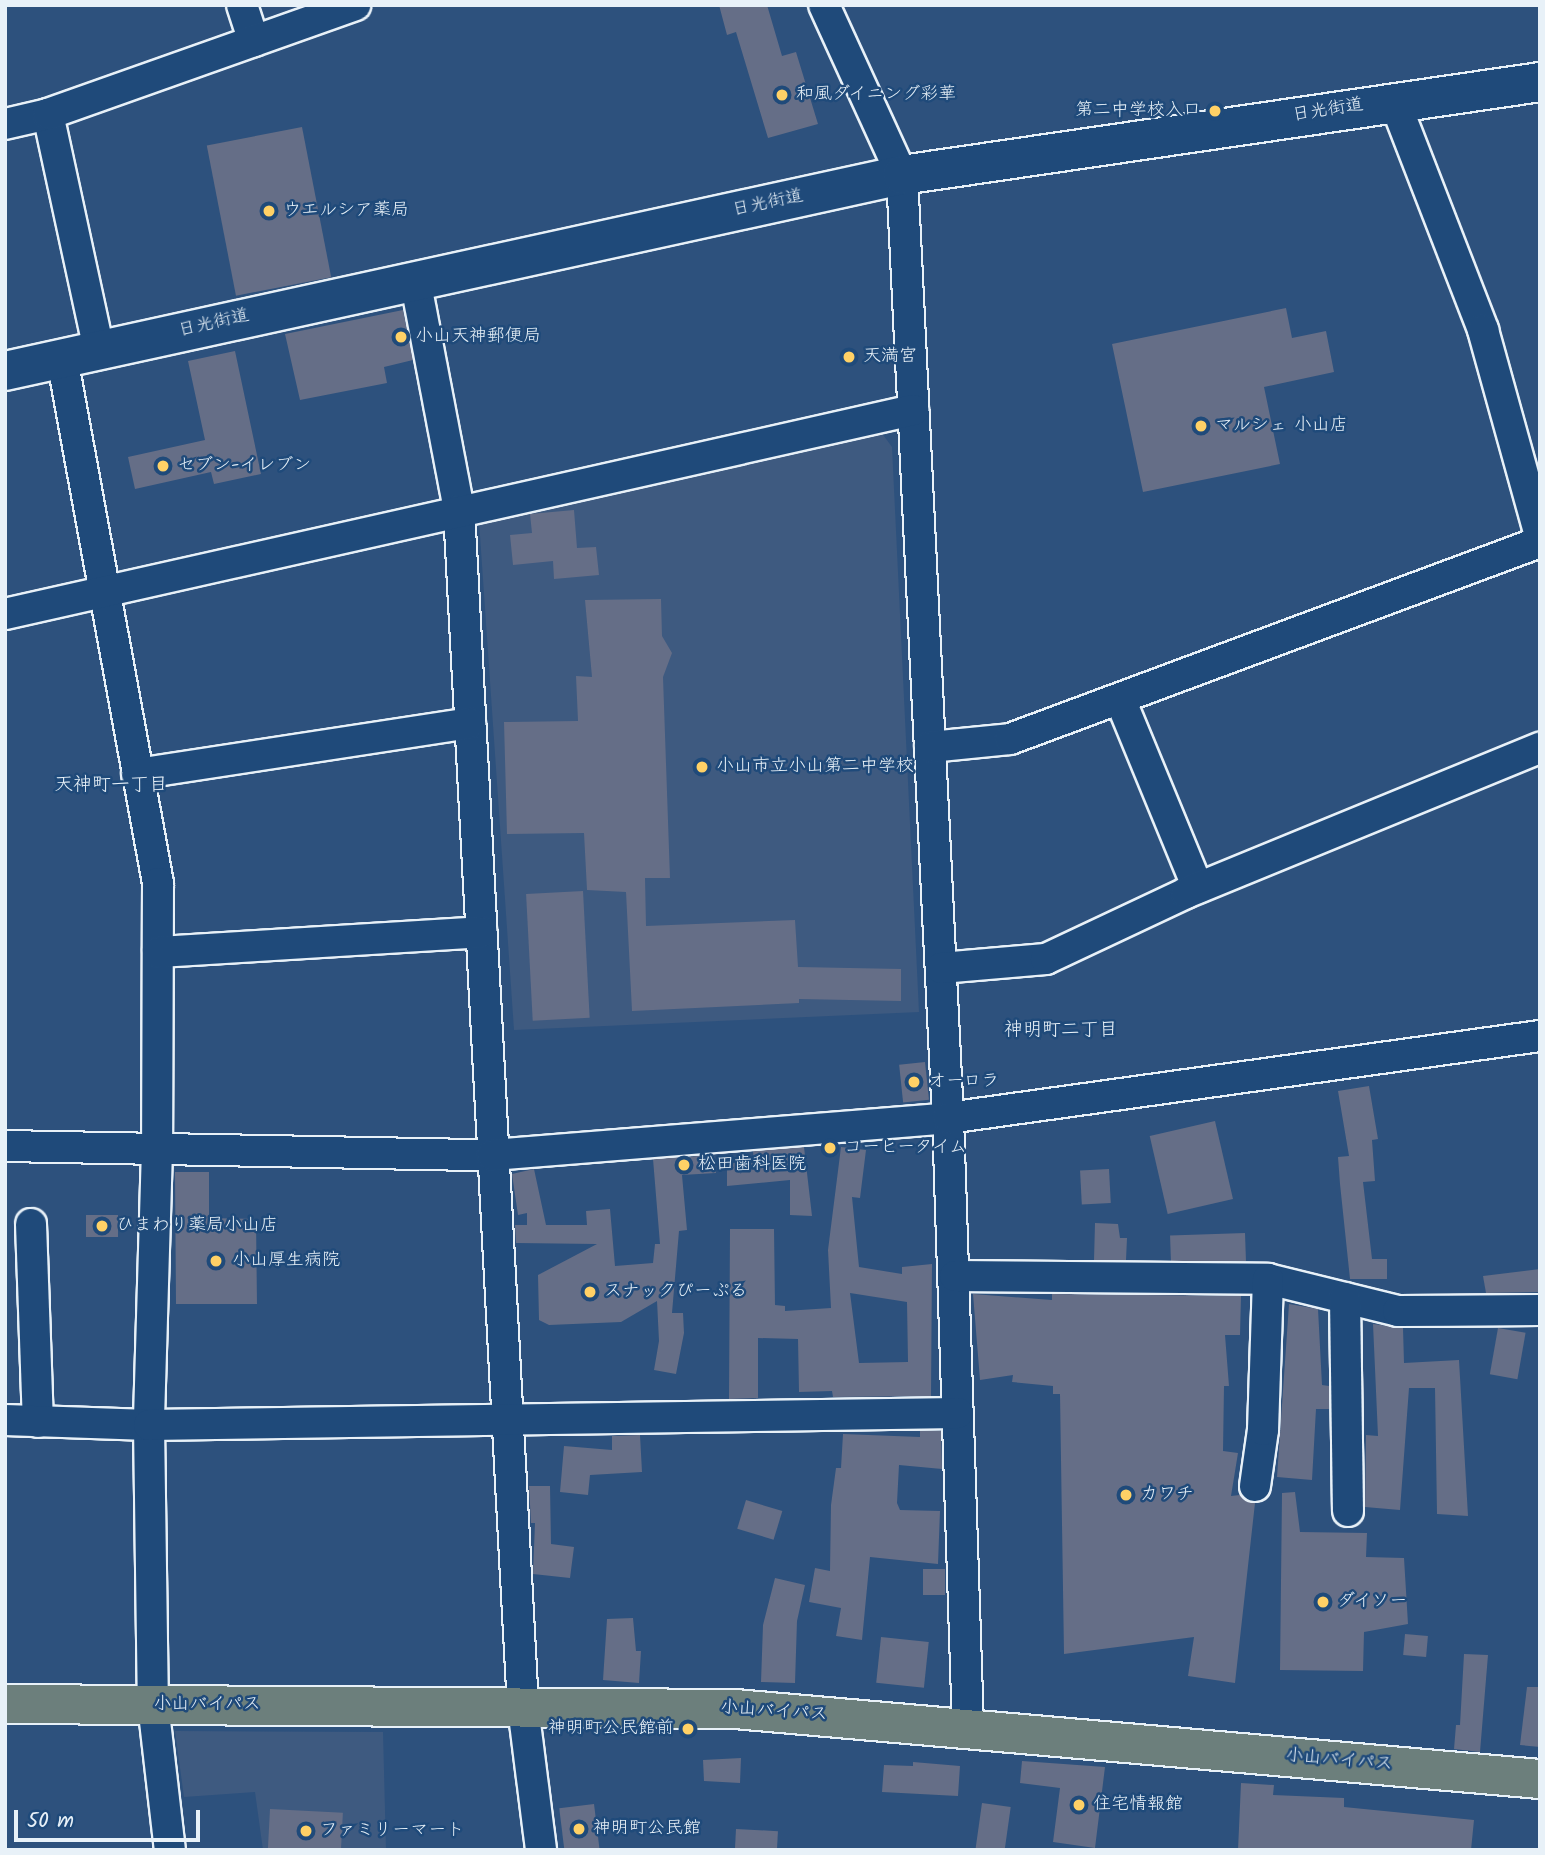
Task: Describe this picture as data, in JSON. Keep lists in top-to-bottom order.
{
  "streets": {
    "highway": ["小山バイパス"],
    "main road": ["日光街道"]
  },
  "districts": ["天神町一丁目", "神明町二丁目"],
  "places": [
    "和風ダイニング彩華",
    "第二中学校入口",
    "ウエルシア薬局",
    "小山天神郵便局",
    "天満宮",
    "マルシェ 小山店",
    "セブン-イレブン",
    "小山市立小山第二中学校",
    "オーロラ",
    "コーヒータイム",
    "松田歯科医院",
    "ひまわり薬局小山店",
    "小山厚生病院",
    "スナックぴーぷる",
    "カワチ",
    "ダイソー",
    "神明町公民館前",
    "住宅情報館",
    "神明町公民館",
    "ファミリーマート"
  ],
  "scale_bar": "50 m"
}
